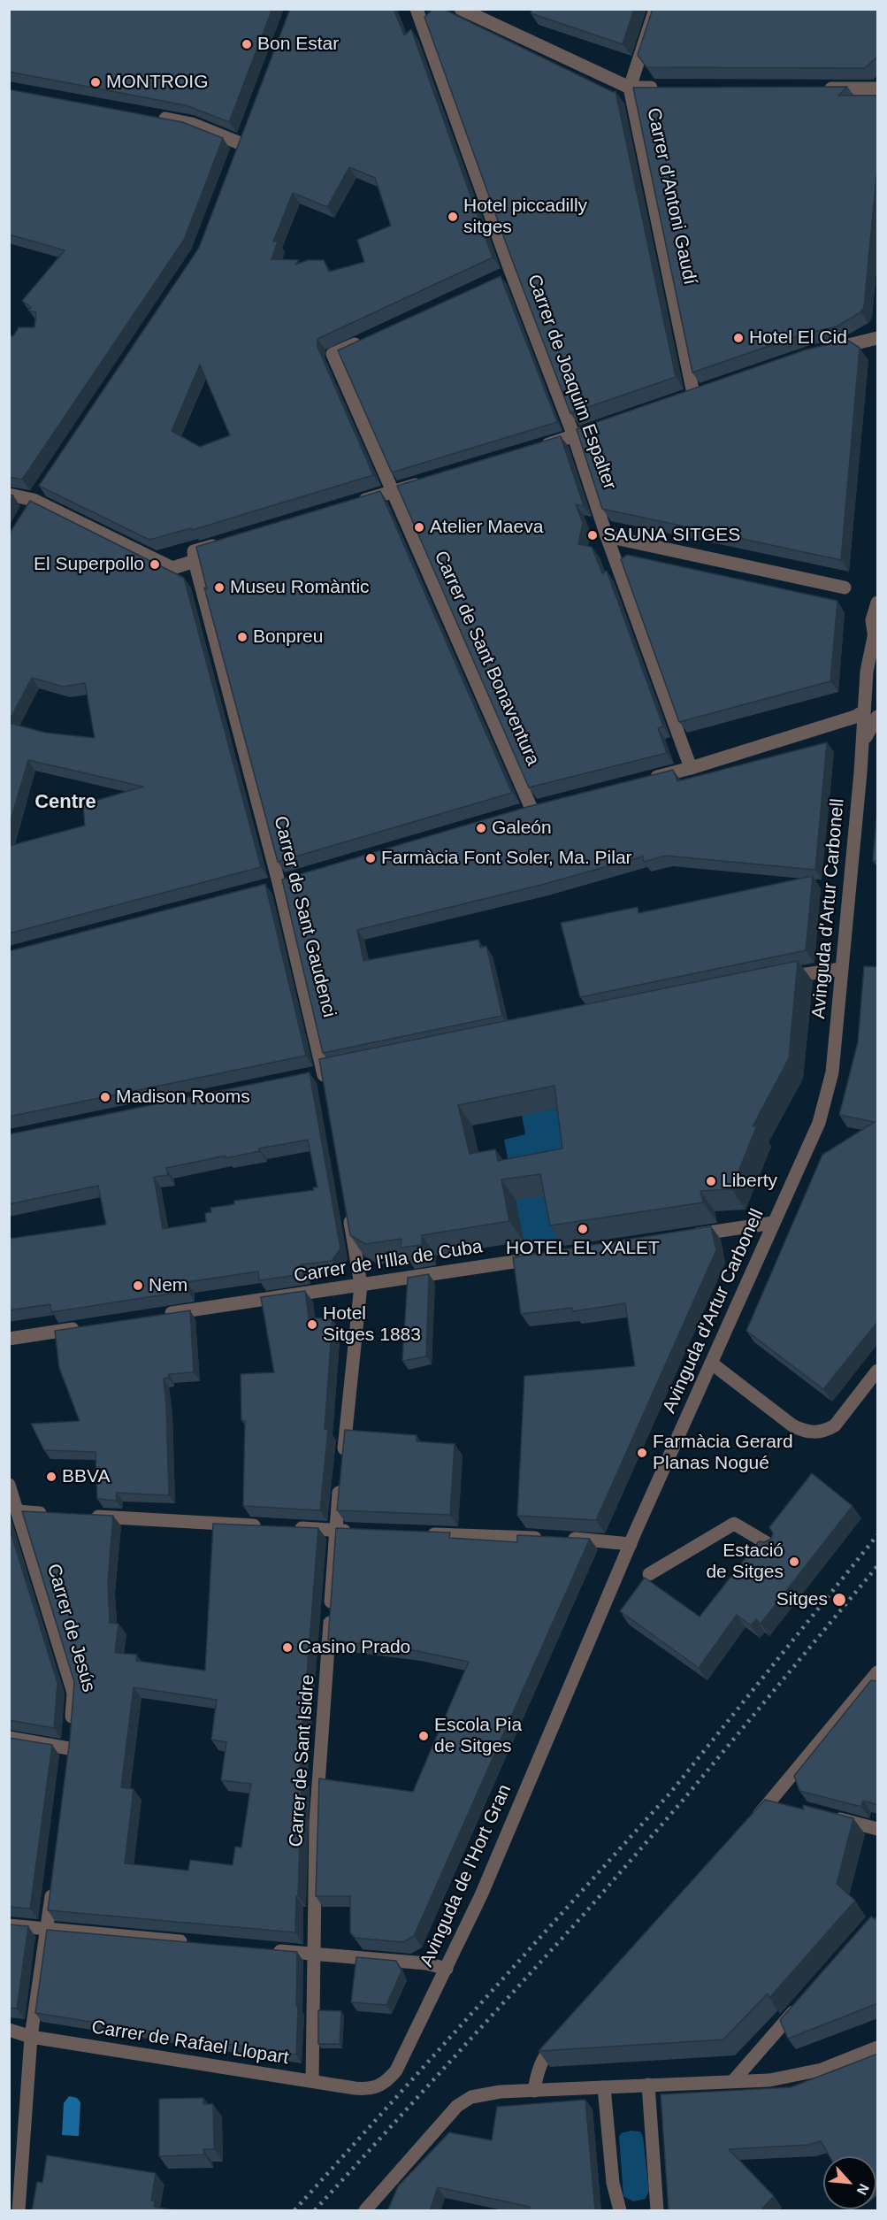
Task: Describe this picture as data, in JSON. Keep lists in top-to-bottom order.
{
  "streets": {
    "street": [
      "Carrer d'Antoni Gaudí",
      "Carrer de Joaquim Espalter",
      "Carrer de Sant Bonaventura",
      "Avinguda d'Artur Carbonell",
      "Carrer de Sant Gaudenci",
      "Carrer de l'Illa de Cuba",
      "Carrer de Jesús",
      "Carrer de Sant Isidre",
      "Avinguda de l'Hort Gran",
      "Carrer de Rafael Llopart"
    ]
  },
  "crossings": [
    ["Avinguda d'Artur Carbonell", "Avinguda de l'Hort Gran"],
    ["Carrer de Sant Isidre", "Carrer de Rafael Llopart"],
    ["Avinguda de l'Hort Gran", "Carrer de Rafael Llopart"]
  ],
  "districts": ["Centre"],
  "places": [
    "Bon Estar",
    "MONTROIG",
    "Hotel piccadilly sitges",
    "Hotel El Cid",
    "Atelier Maeva",
    "SAUNA SITGES",
    "El Superpollo",
    "Museu Romàntic",
    "Bonpreu",
    "Galeón",
    "Farmàcia Font Soler, Ma. Pilar",
    "Madison Rooms",
    "Liberty",
    "HOTEL EL XALET",
    "Nem",
    "Hotel Sitges 1883",
    "Farmàcia Gerard Planas Nogué",
    "BBVA",
    "Estació de Sitges",
    "Sitges",
    "Casino Prado",
    "Escola Pia de Sitges"
  ],
  "north": "bottom right"
}
